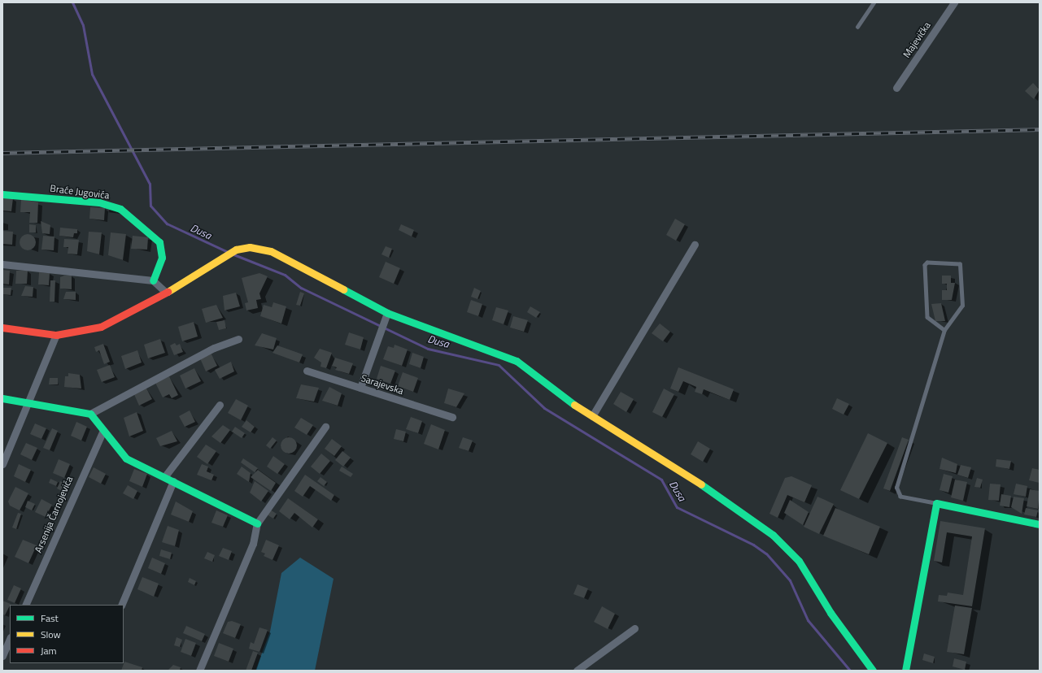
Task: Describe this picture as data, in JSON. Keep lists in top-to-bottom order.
{
  "streets": {
    "main road": ["Braće Jugovića"],
    "street": ["Majevička", "Sarajevska", "Arsenija Čarnojevića"]
  },
  "water": ["Dusa"],
  "legend": ["Fast", "Slow", "Jam"]
}
